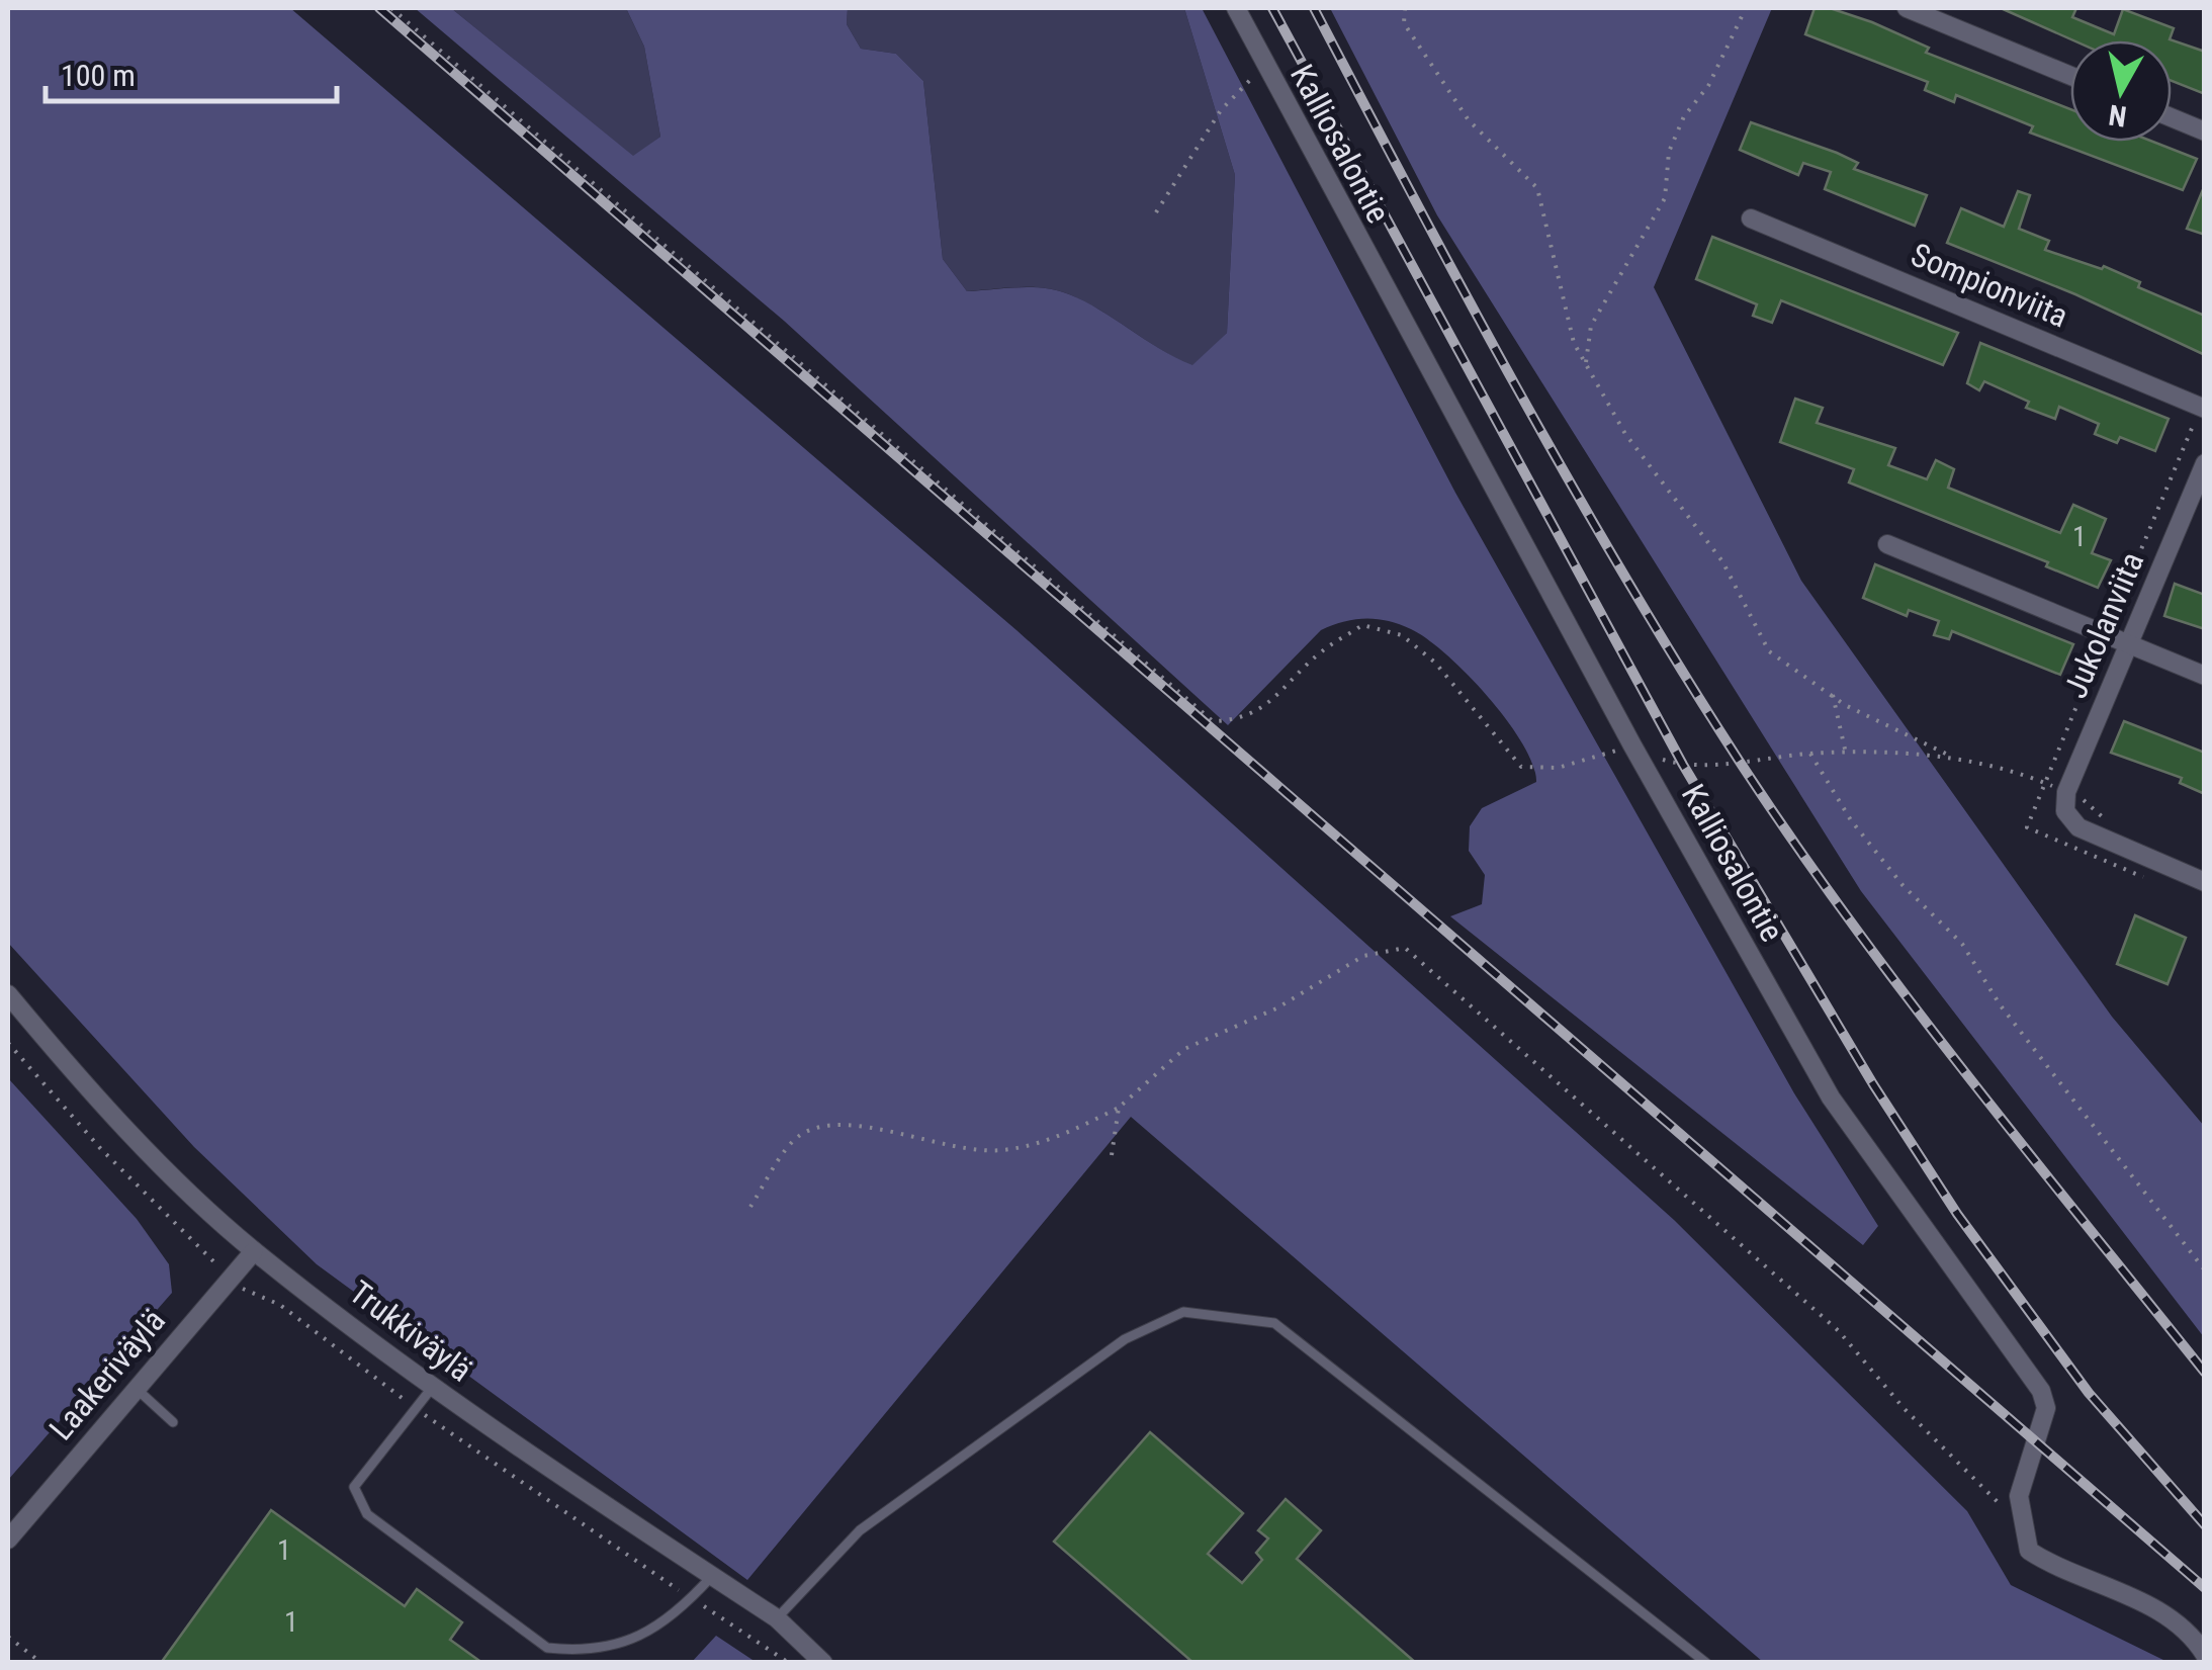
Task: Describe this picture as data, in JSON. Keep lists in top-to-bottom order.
{
  "streets": {
    "street": [
      "Kalliosalontie",
      "Sompionviita",
      "Jukolanviita",
      "Trukkiväylä",
      "Laakeriväylä"
    ]
  },
  "crossings": [
    ["Trukkiväylä", "Laakeriväylä"]
  ],
  "house_numbers": ["1", "1", "1"],
  "scale_bar": "100 m",
  "north": "bottom"
}
